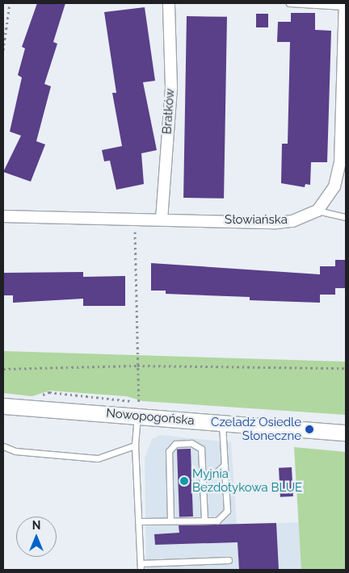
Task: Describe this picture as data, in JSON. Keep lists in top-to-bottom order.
{
  "streets": {
    "street": ["Bratków", "Słowiańska", "Nowopogońska"]
  },
  "crossings": [
    ["Bratków", "Słowiańska"]
  ],
  "places": ["Czeladź Osiedle Słoneczne", "Myjnia Bezdotykowa BLUE"],
  "north": "top"
}
